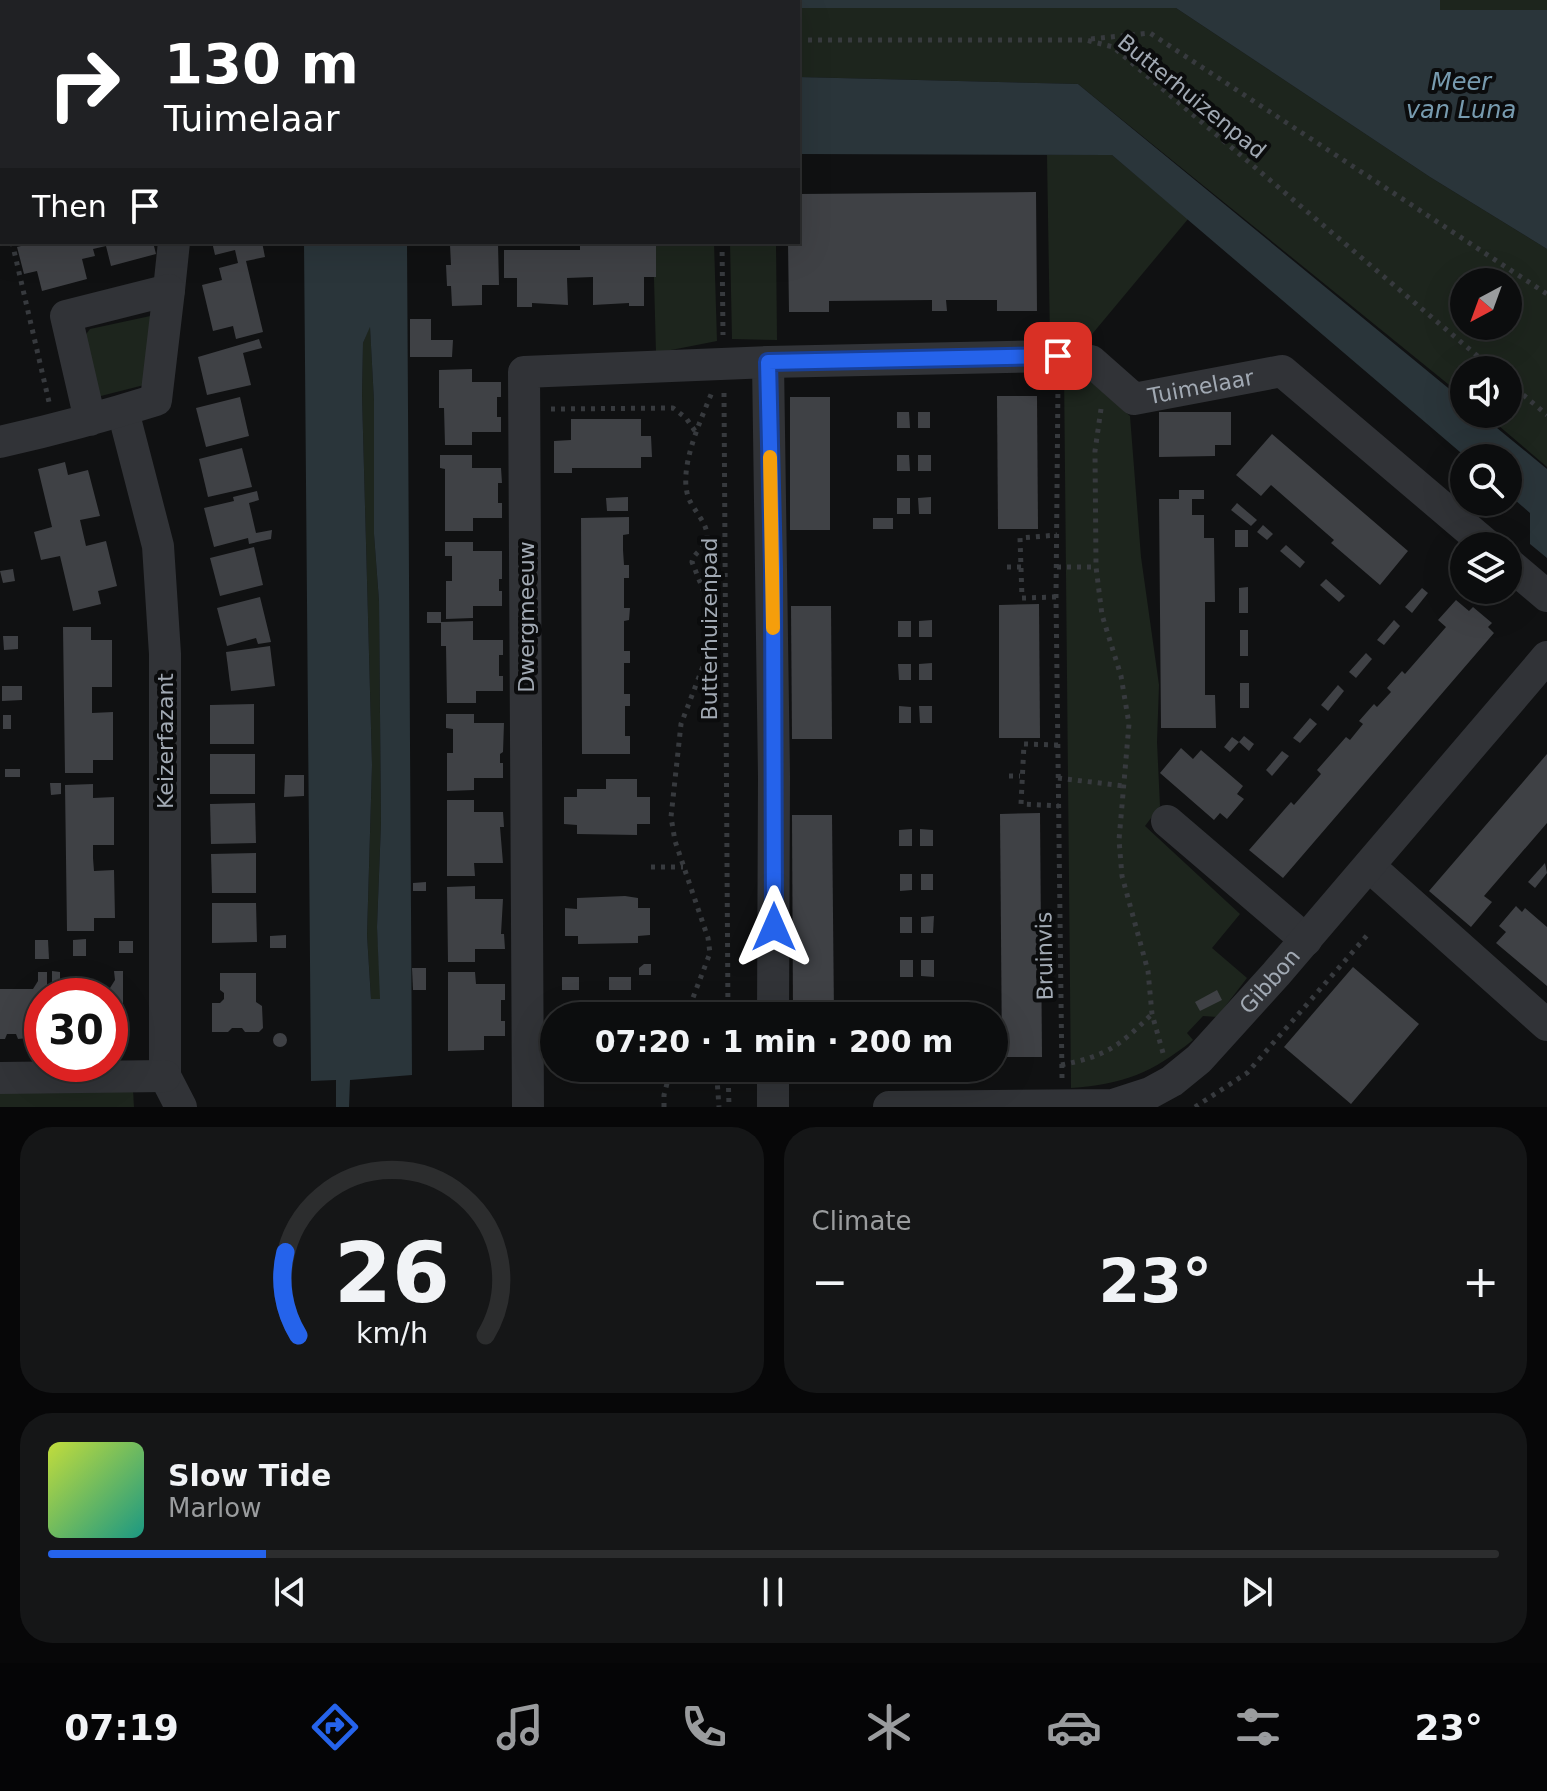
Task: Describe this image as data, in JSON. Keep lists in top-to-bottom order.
{
  "streets": {
    "street": [
      "Tuimelaar",
      "Dwergmeeuw",
      "Keizerfazant",
      "Gibbon"
    ],
    "path": ["Butterhuizenpad", "Bruinvis"]
  },
  "crossings": [
    ["Butterhuizenpad", "Dwergmeeuw"],
    ["Tuimelaar", "Dwergmeeuw"],
    ["Tuimelaar", "Bruinvis"],
    ["Bruinvis", "Gibbon"]
  ],
  "water": ["Meer van Luna"],
  "north": "bottom left",
  "page": {
    "turn": ["130 m", "Tuimelaar"],
    "then": "Then",
    "limit": "30",
    "trip": "07:20 · 1 min · 200 m",
    "tile": "Climate",
    "heat": ["−", "23°", "+"],
    "song": ["Slow Tide", "Marlow"],
    "tabs": ["07:19", "23°"],
    "gauge": ["26", "km/h"]
  }
}
